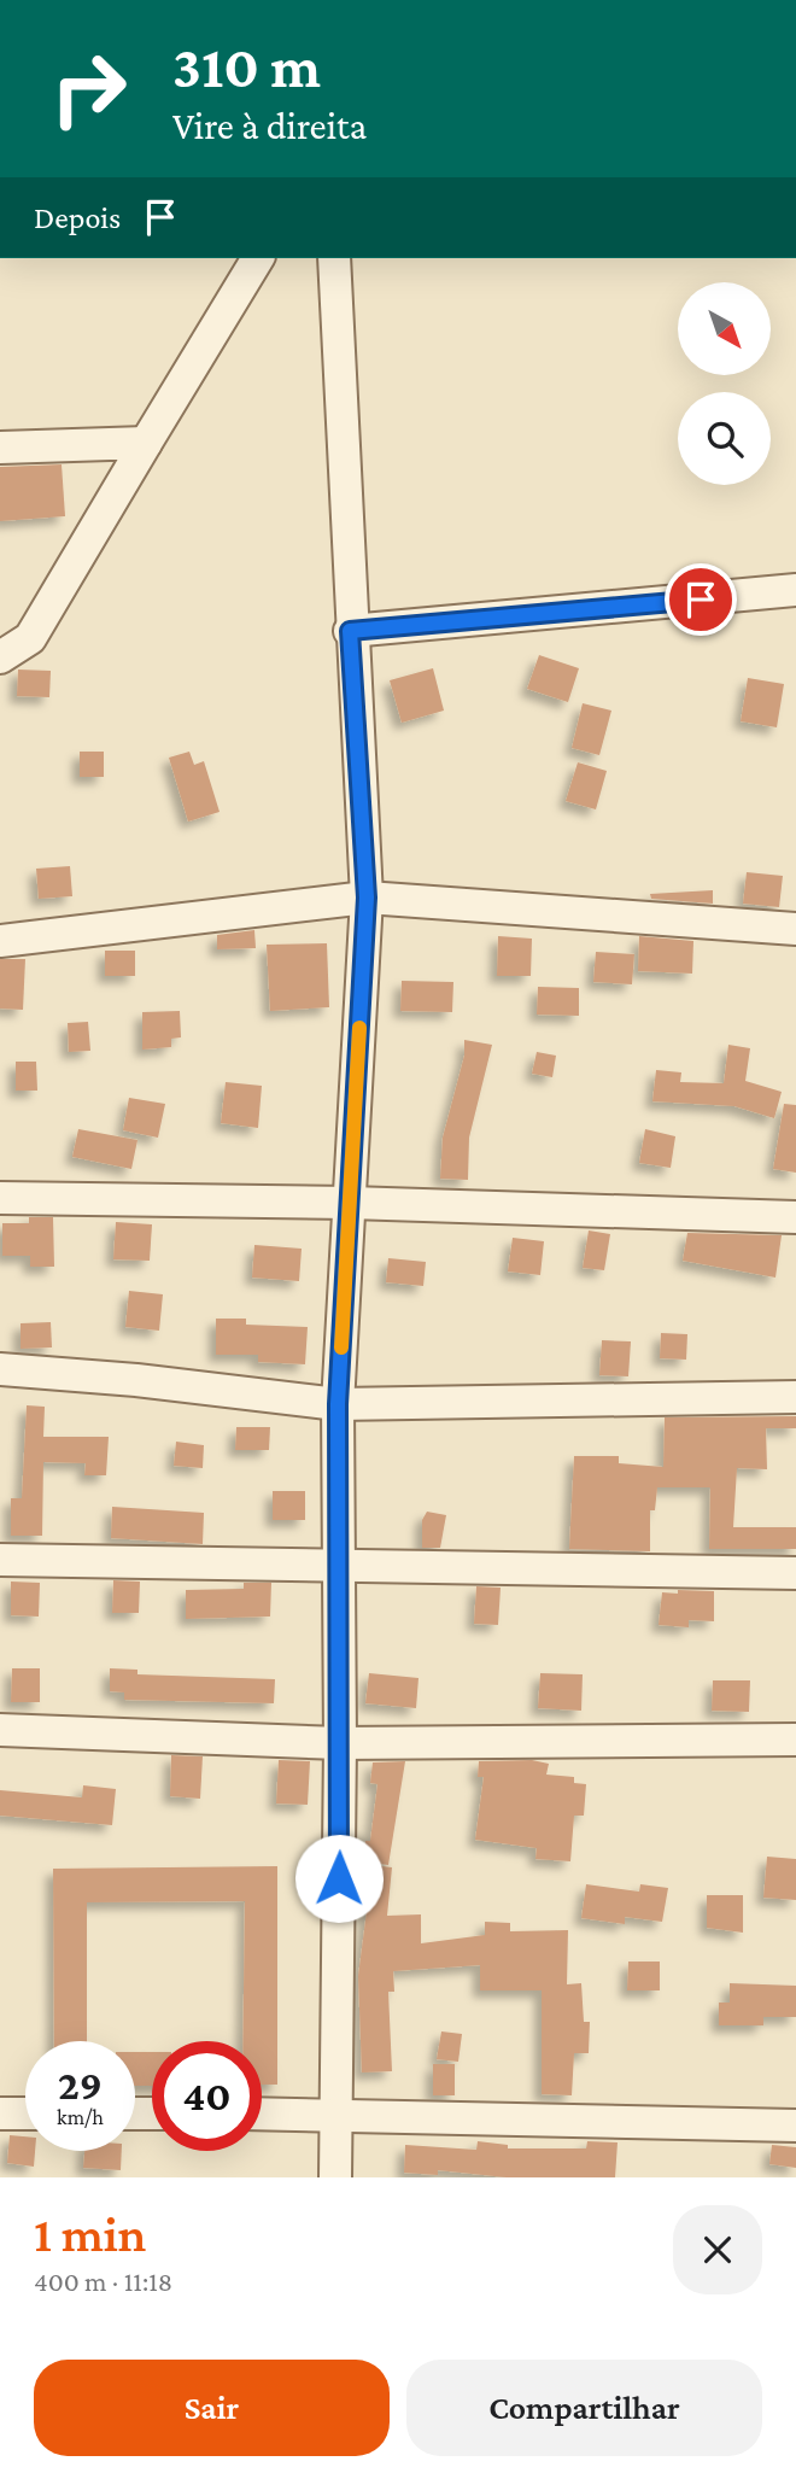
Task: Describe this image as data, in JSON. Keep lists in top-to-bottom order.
{
  "north": "bottom right",
  "page": {
    "turn": ["310 m", "Vire à direita"],
    "then": "Depois",
    "speed": "29 km/h",
    "limit": "40",
    "heading": ["1 min", "400 m · 11:18"],
    "buttons": ["Sair", "Compartilhar"]
  }
}
